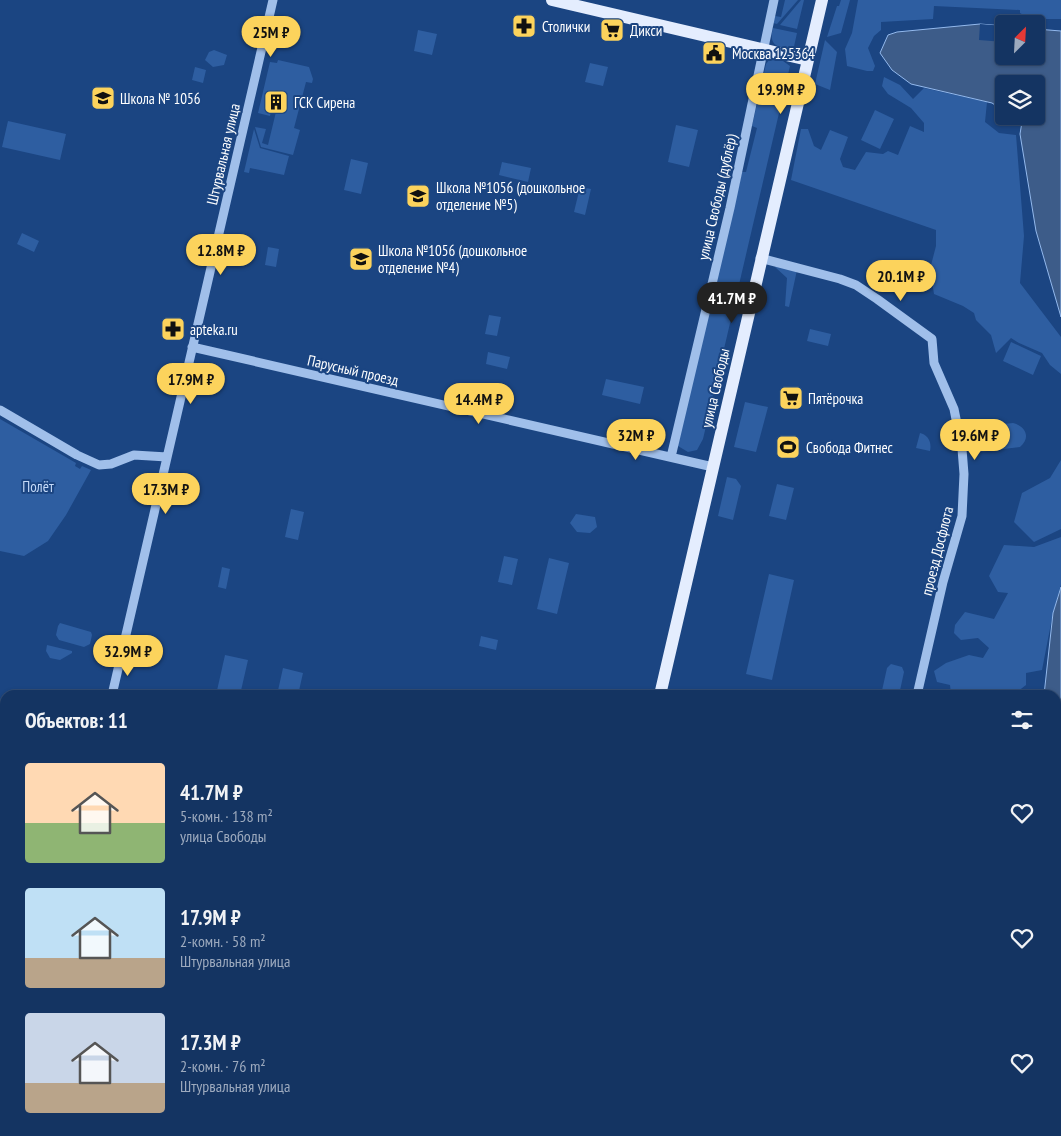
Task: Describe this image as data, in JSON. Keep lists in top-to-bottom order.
{
  "streets": {
    "main road": ["улица Свободы"],
    "street": [
      "Штурвальная улица",
      "улица Свободы (дублёр)",
      "Парусный проезд",
      "проезд Досфлота"
    ]
  },
  "crossings": [
    ["Штурвальная улица", "Парусный проезд"],
    ["улица Свободы (дублёр)", "Парусный проезд"],
    ["Парусный проезд", "улица Свободы"],
    ["улица Свободы", "проезд Досфлота"]
  ],
  "parks": ["Полёт"],
  "places": {
    "pharmacy": ["Столички", "apteka.ru"],
    "supermarket": ["Дикси", "Пятёрочка"],
    "public building": ["Москва 125364"],
    "school or university": ["Школа № 1056", "Школа №1056 (дошкольное отделение №5)", "Школа №1056 (дошкольное отделение №4)"],
    "building": ["ГСК Сирена"],
    "sports": ["Свобода Фитнес"]
  },
  "north": "top right",
  "page": {
    "price": [
      "25M ₽",
      "19.9M ₽",
      "12.8M ₽",
      "20.1M ₽",
      "41.7M ₽",
      "17.9M ₽",
      "14.4M ₽",
      "32M ₽",
      "19.6M ₽",
      "17.3M ₽",
      "32.9M ₽"
    ],
    "heading": "Объектов: 11",
    "list": [
      {
        "name": "41.7M ₽",
        "note": "5-комн. · 138 m² · улица Свободы"
      },
      {
        "name": "17.9M ₽",
        "note": "2-комн. · 58 m² · Штурвальная улица"
      },
      {
        "name": "17.3M ₽",
        "note": "2-комн. · 76 m² · Штурвальная улица"
      }
    ]
  }
}
